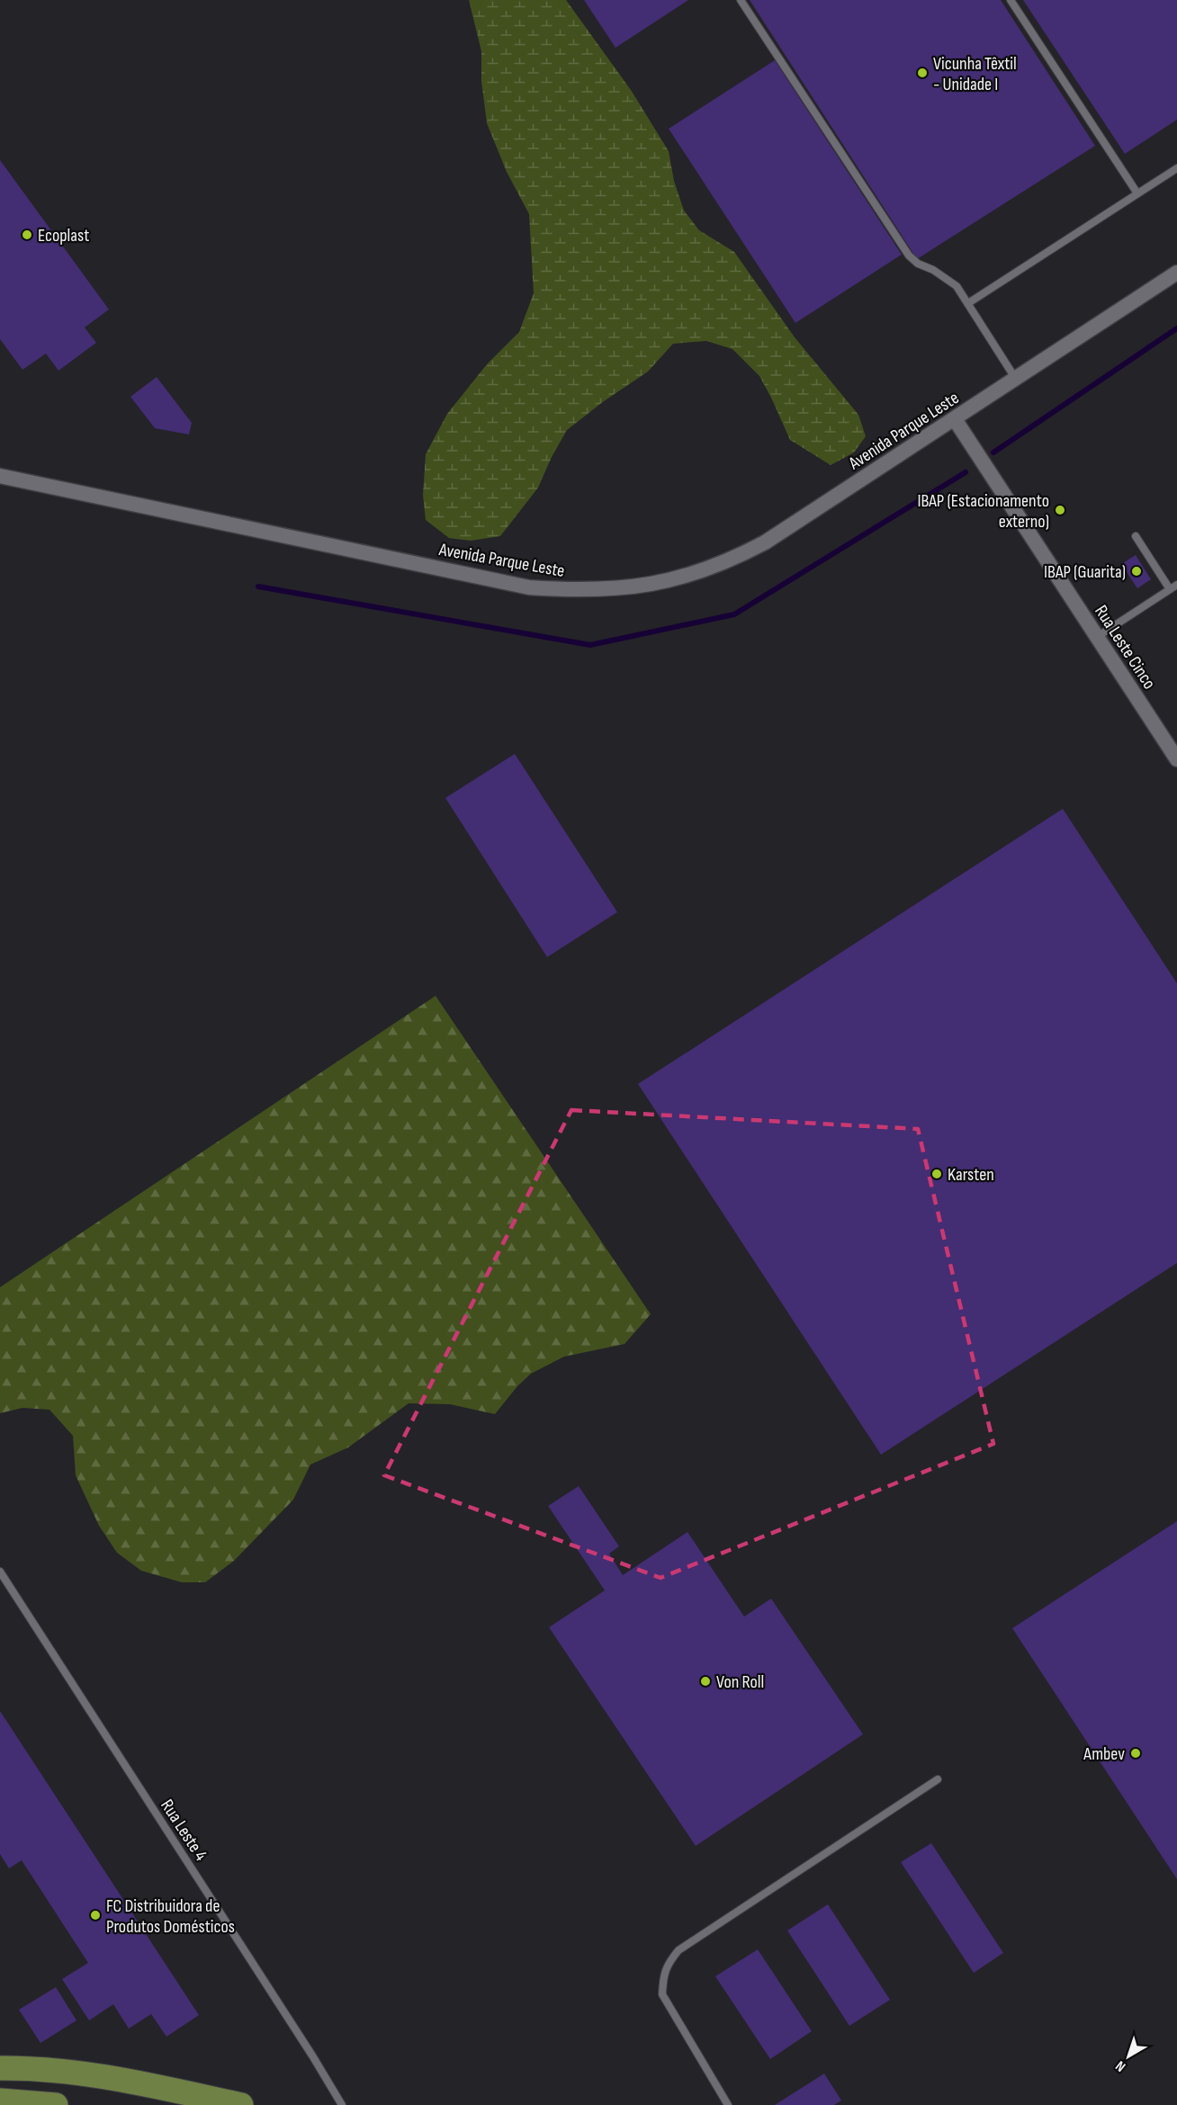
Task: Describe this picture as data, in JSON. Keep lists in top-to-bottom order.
{
  "streets": {
    "street": ["Avenida Parque Leste", "Rua Leste Cinco"],
    "lane": ["Rua Leste 4"]
  },
  "crossings": [
    ["Avenida Parque Leste", "Rua Leste Cinco"]
  ],
  "places": [
    "Vicunha Têxtil - Unidade I",
    "Ecoplast",
    "IBAP (Estacionamento externo)",
    "IBAP (Guarita)",
    "Karsten",
    "Von Roll",
    "Ambev",
    "FC Distribuidora de Produtos Domésticos"
  ],
  "north": "bottom left"
}
